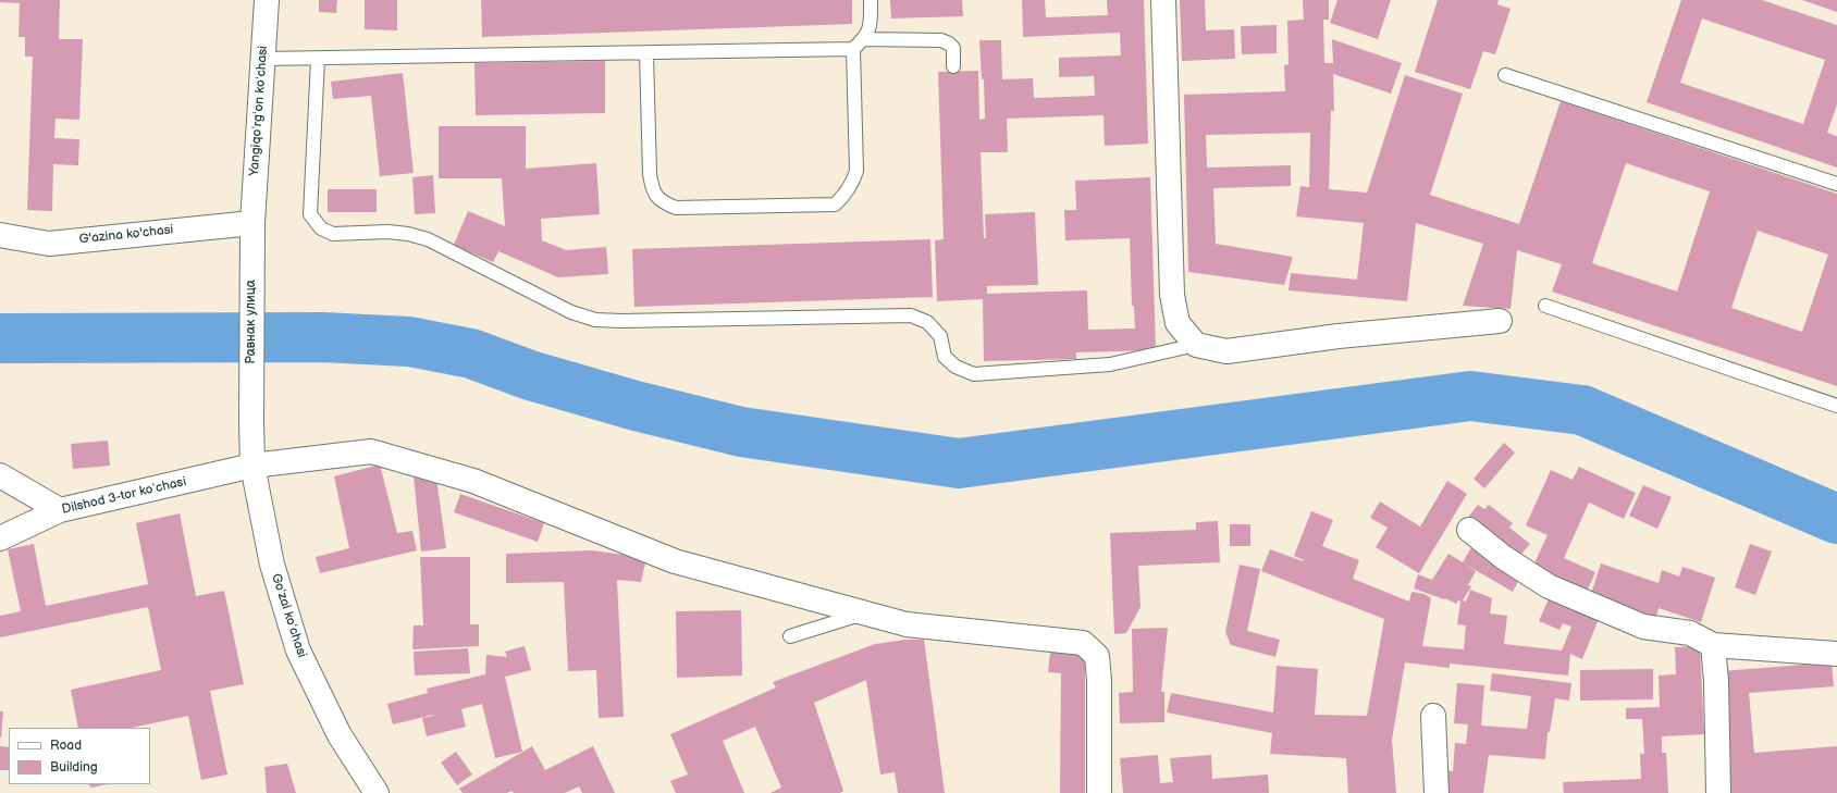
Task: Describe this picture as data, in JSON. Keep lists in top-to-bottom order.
{
  "streets": {
    "street": [
      "Yangiqoʻrgʻon koʻchasi",
      "G'azina ko'chasi",
      "Равнак улица",
      "Dilshod 3-tor koʻchasi",
      "Goʻzal koʻchasi"
    ]
  },
  "crossings": [
    ["Yangiqoʻrgʻon koʻchasi", "G'azina ko'chasi"],
    ["Yangiqoʻrgʻon koʻchasi", "Равнак улица"],
    ["G'azina ko'chasi", "Равнак улица"],
    ["Равнак улица", "Goʻzal koʻchasi"],
    ["Dilshod 3-tor koʻchasi", "Goʻzal koʻchasi"]
  ],
  "legend": ["Road", "Building"]
}
